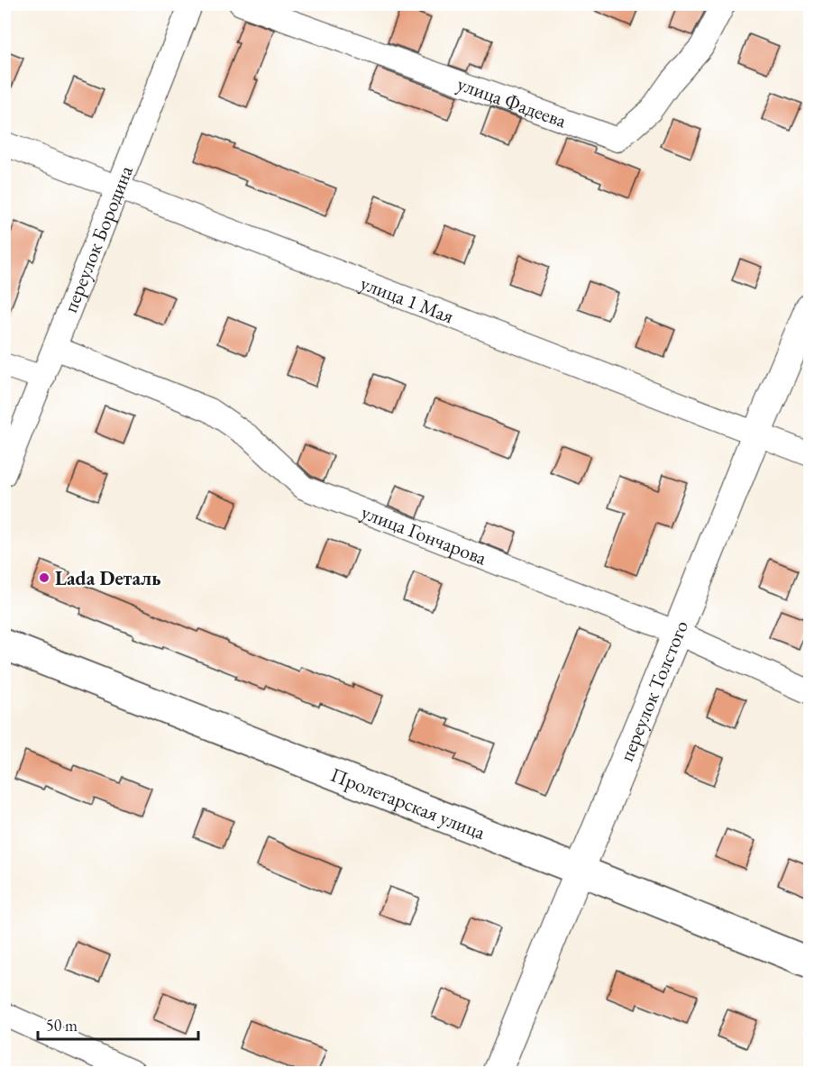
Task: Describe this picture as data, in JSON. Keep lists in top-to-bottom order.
{
  "streets": {
    "main road": ["Пролетарская улица"],
    "street": [
      "улица Фадеева",
      "переулок Бородина",
      "улица 1 Мая",
      "улица Гончарова",
      "переулок Толстого"
    ]
  },
  "crossings": [
    ["переулок Бородина", "улица 1 Мая"],
    ["переулок Бородина", "улица Гончарова"],
    ["улица 1 Мая", "переулок Толстого"],
    ["улица Гончарова", "переулок Толстого"],
    ["переулок Толстого", "Пролетарская улица"]
  ],
  "places": ["Lada Dеталь"],
  "scale_bar": "50 m"
}
